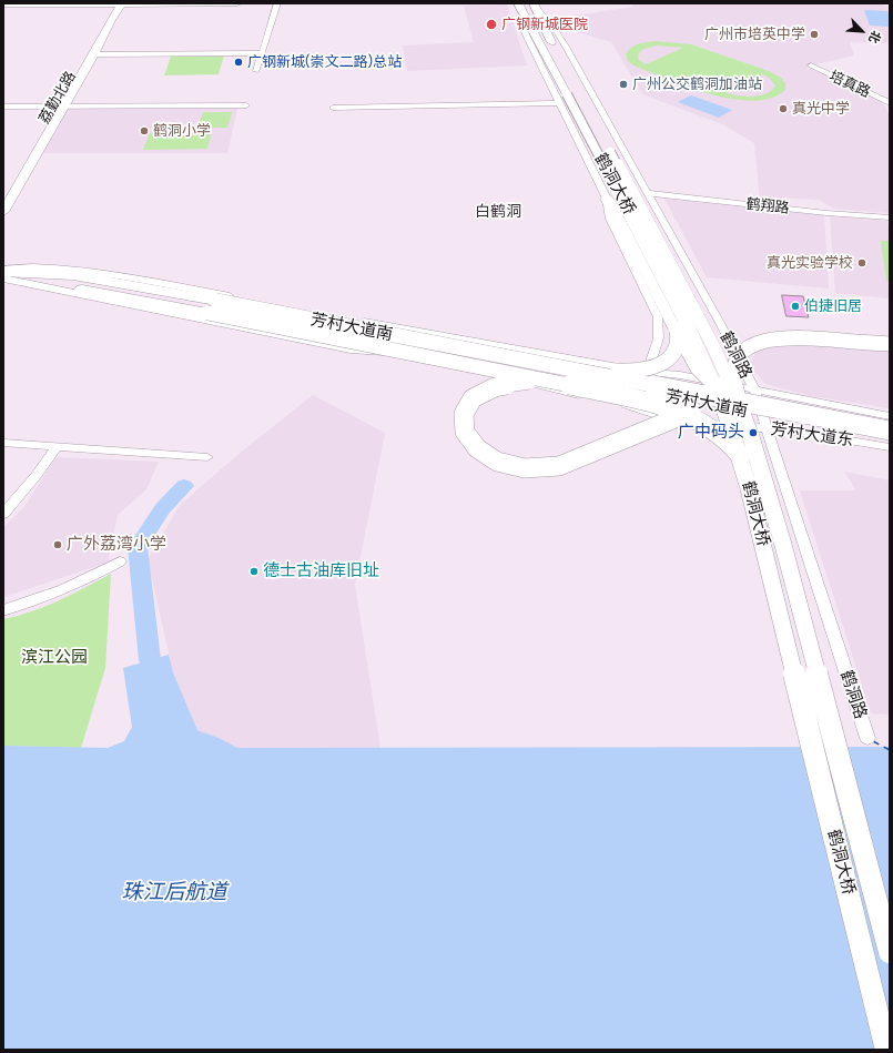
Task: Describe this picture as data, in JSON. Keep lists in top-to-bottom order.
{
  "streets": {
    "highway": ["芳村大道南", "芳村大道东"],
    "main road": ["荔勤北路", "鹤洞大桥"],
    "street": ["培真路", "鹤翔路", "鹤洞路"]
  },
  "crossings": [
    ["鹤翔路", "鹤洞路"],
    ["芳村大道南", "芳村大道东"],
    ["鹤洞路", "芳村大道东"]
  ],
  "districts": ["白鹤洞"],
  "water": ["珠江后航道"],
  "parks": ["滨江公园"],
  "places": [
    "广钢新城医院",
    "广州市培英中学",
    "广钢新城(崇文二路)总站",
    "广州公交鹤洞加油站",
    "真光中学",
    "鹤洞小学",
    "真光实验学校",
    "伯捷旧居",
    "广中码头",
    "广外荔湾小学",
    "德士古油库旧址"
  ],
  "north": "bottom right"
}
